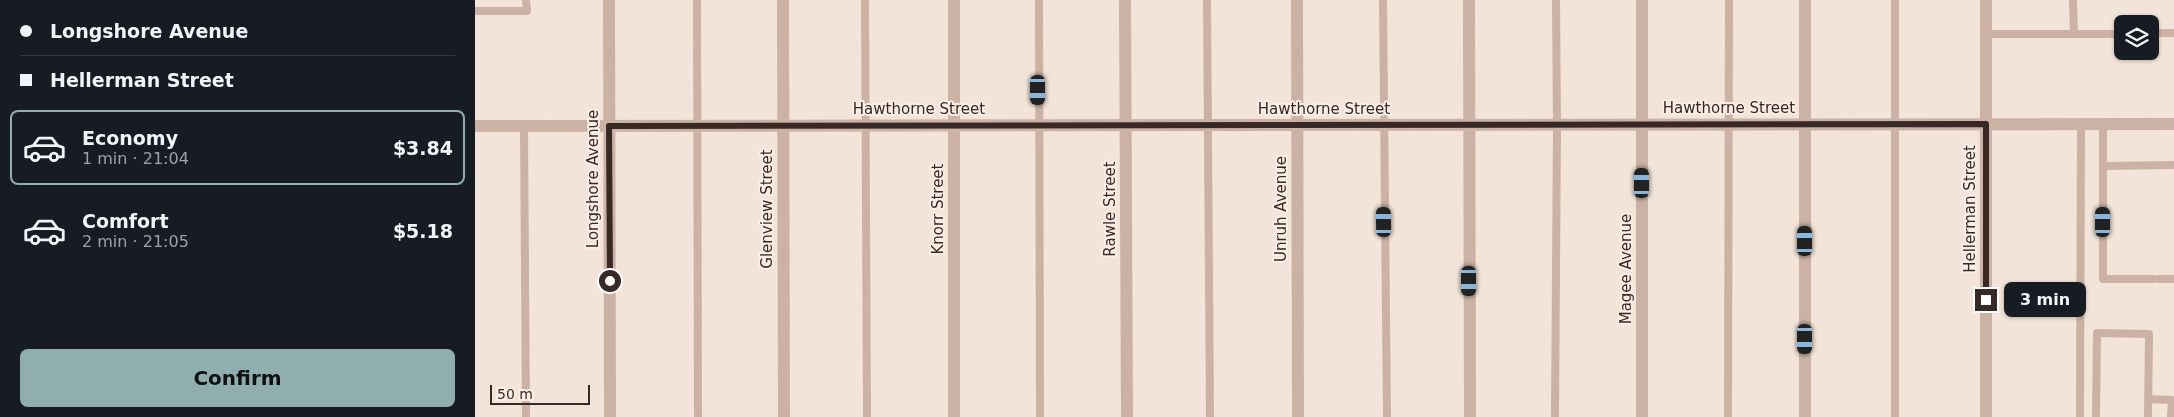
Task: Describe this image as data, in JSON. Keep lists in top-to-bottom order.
{
  "streets": {
    "street": [
      "Hawthorne Street",
      "Longshore Avenue",
      "Glenview Street",
      "Knorr Street",
      "Rawle Street",
      "Unruh Avenue",
      "Hellerman Street",
      "Magee Avenue"
    ]
  },
  "crossings": [
    ["Hawthorne Street", "Longshore Avenue"],
    ["Hawthorne Street", "Glenview Street"],
    ["Hawthorne Street", "Knorr Street"],
    ["Hawthorne Street", "Rawle Street"],
    ["Hawthorne Street", "Unruh Avenue"],
    ["Hawthorne Street", "Hellerman Street"],
    ["Hawthorne Street", "Magee Avenue"]
  ],
  "scale_bar": "50 m",
  "page": {
    "banner": ["Longshore Avenue", "Hellerman Street"],
    "list": [
      {
        "name": "Economy",
        "note": "1 min · 21:04",
        "value": "$3.84"
      },
      {
        "name": "Comfort",
        "note": "2 min · 21:05",
        "value": "$5.18"
      }
    ],
    "bubble": "3 min",
    "buttons": "Confirm",
    "scale": "50 m"
  }
}
